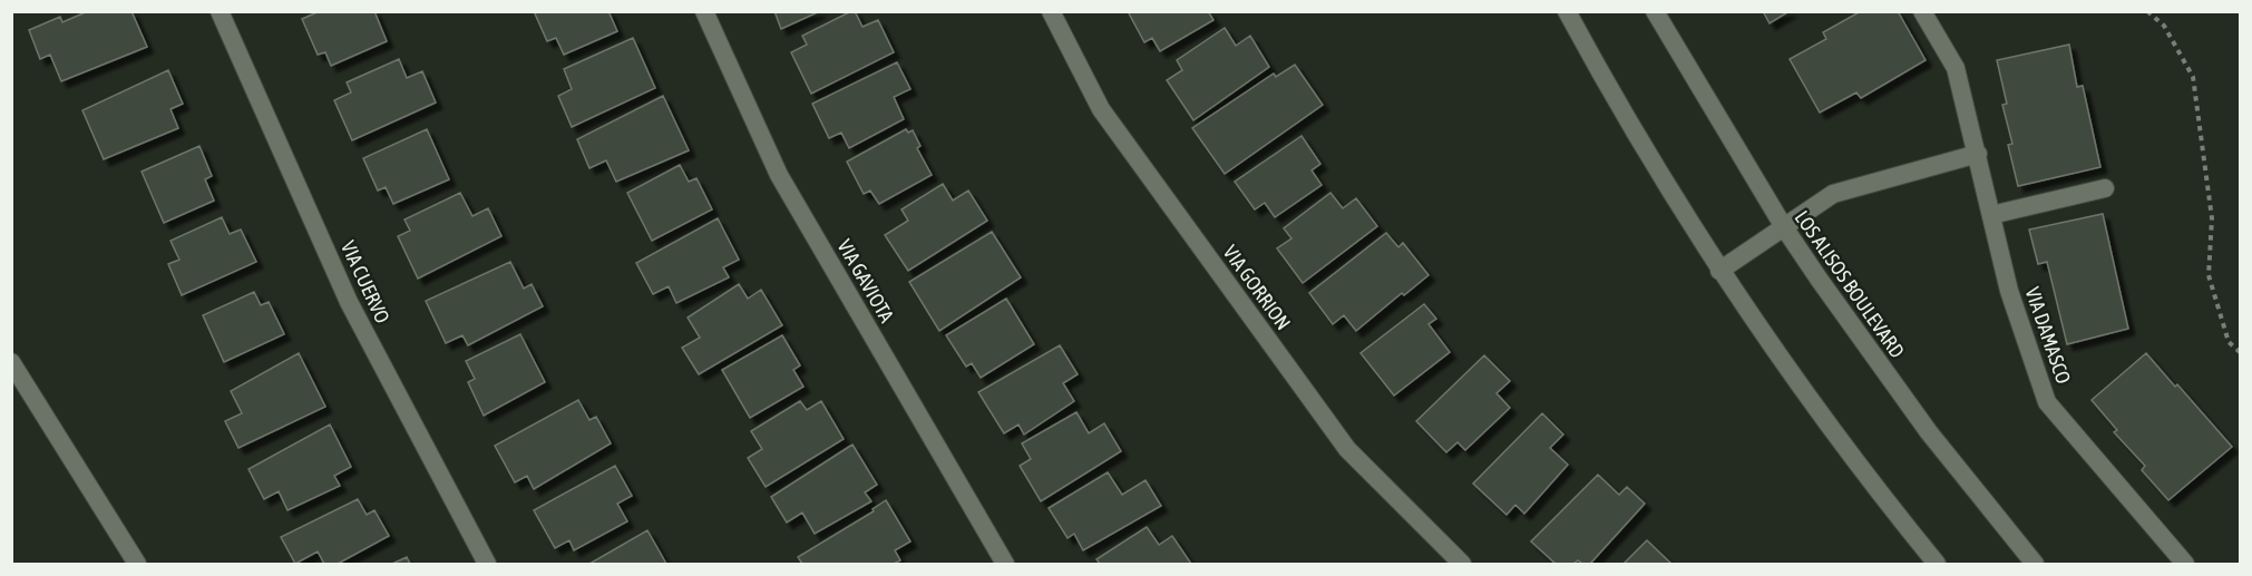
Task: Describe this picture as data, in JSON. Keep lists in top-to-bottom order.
{
  "streets": {
    "street": [
      "VIA GAVIOTA",
      "VIA CUERVO",
      "LOS ALISOS BOULEVARD",
      "VIA GORRION",
      "VIA DAMASCO"
    ]
  }
}
